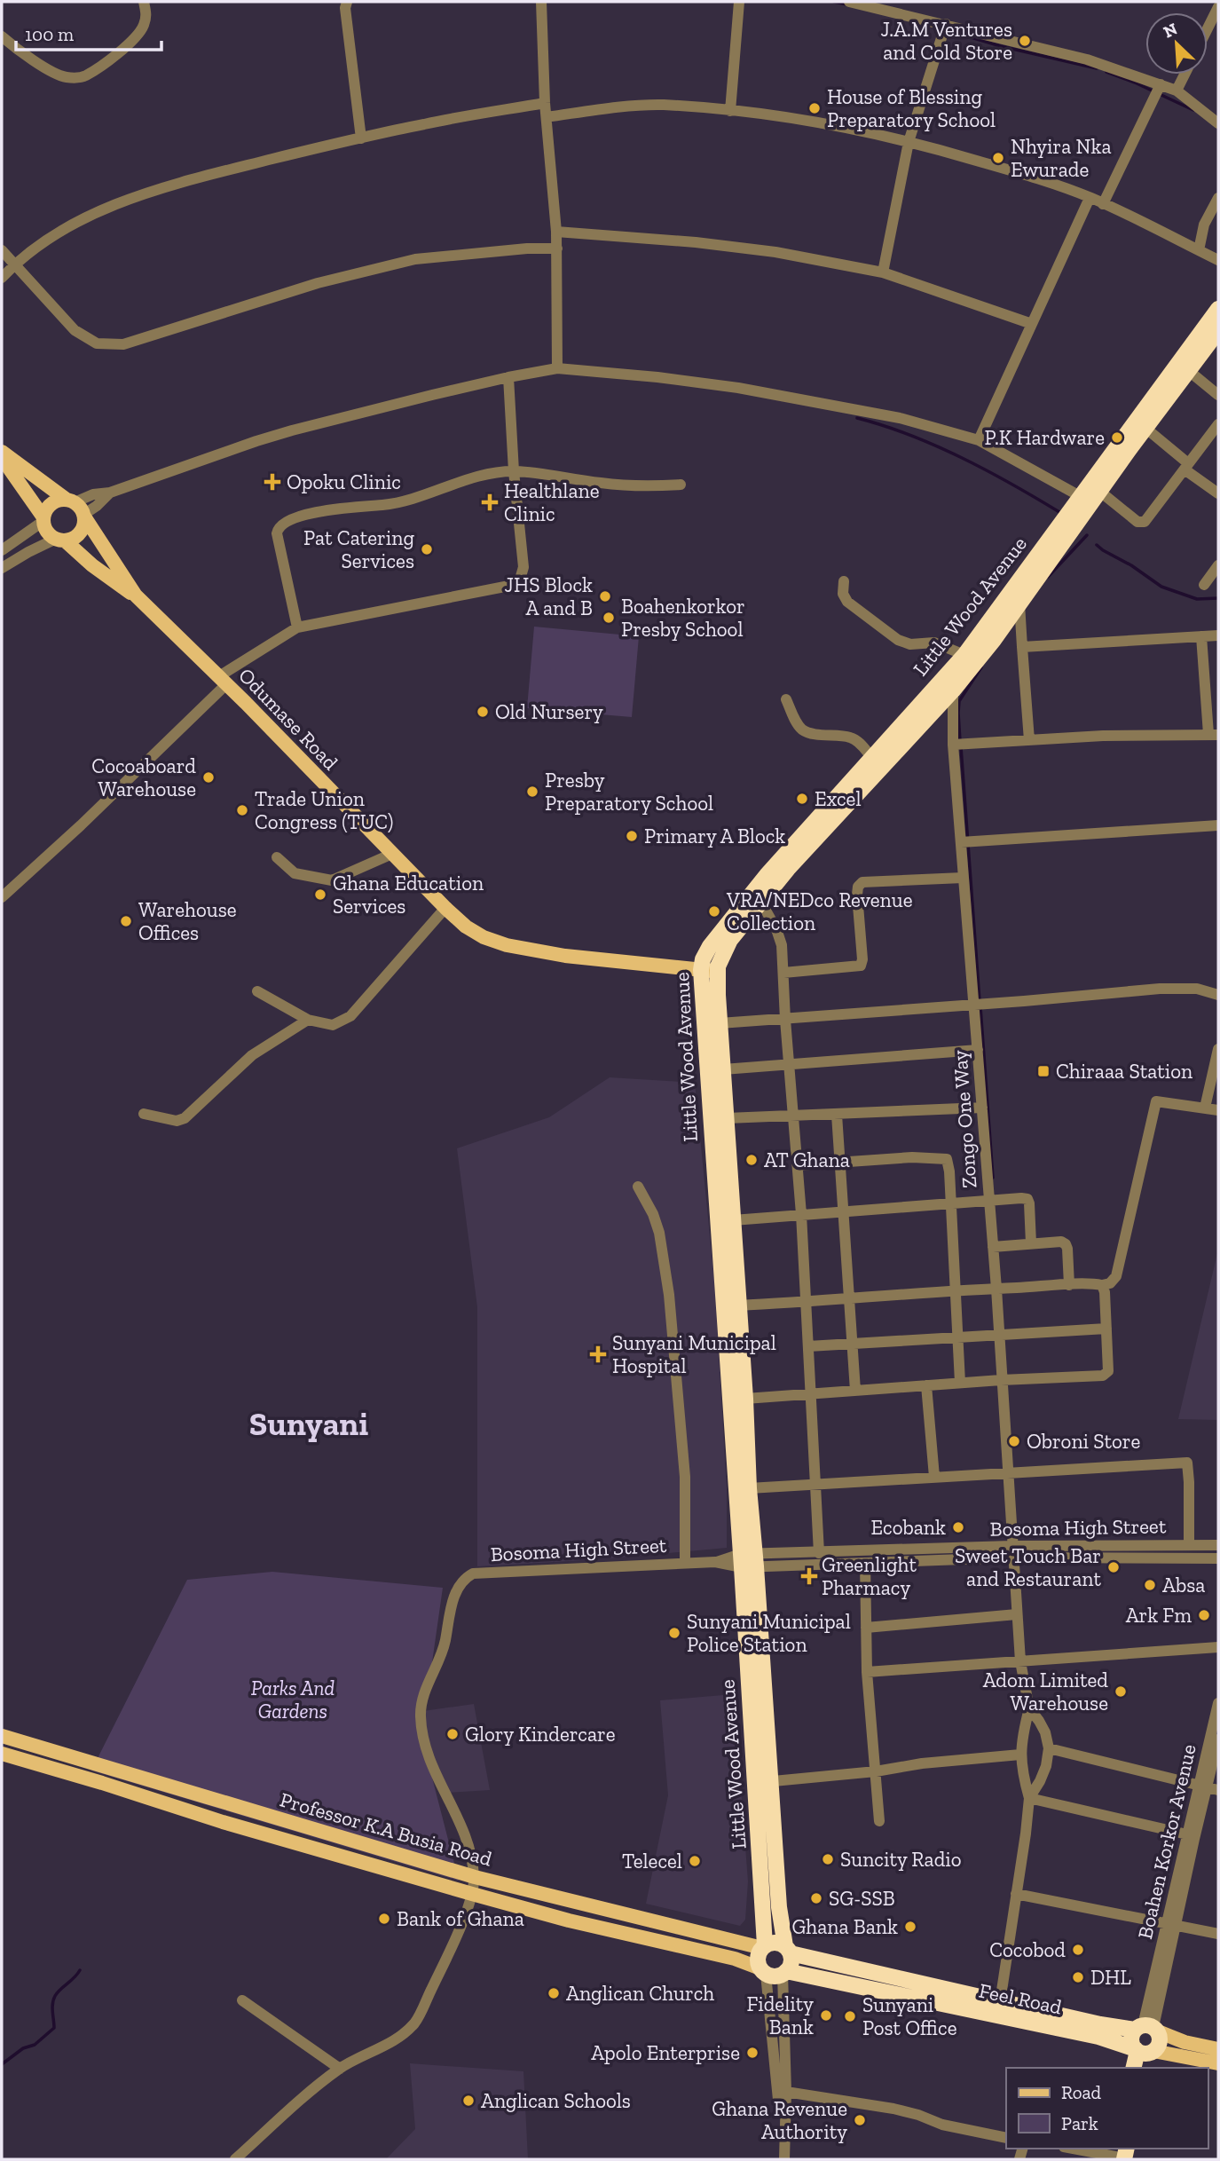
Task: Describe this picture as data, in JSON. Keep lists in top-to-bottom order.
{
  "streets": {
    "highway": ["Little Wood Avenue", "Feel Road"],
    "main road": ["Odumase Road", "Professor K.A Busia Road"],
    "street": ["Zongo One Way", "Bosoma High Street", "Boahen Korkor Avenue"]
  },
  "crossings": [
    ["Little Wood Avenue", "Odumase Road"],
    ["Little Wood Avenue", "Zongo One Way"],
    ["Little Wood Avenue", "Bosoma High Street"],
    ["Little Wood Avenue", "Professor K.A Busia Road"],
    ["Little Wood Avenue", "Feel Road"],
    ["Zongo One Way", "Bosoma High Street"],
    ["Bosoma High Street", "Professor K.A Busia Road"],
    ["Professor K.A Busia Road", "Feel Road"],
    ["Boahen Korkor Avenue", "Feel Road"]
  ],
  "districts": ["Sunyani"],
  "parks": ["Parks And Gardens"],
  "places": {
    "other": [
      "J.A.M Ventures and Cold Store",
      "House of Blessing Preparatory School",
      "Nhyira Nka Ewurade",
      "P.K Hardware",
      "Pat Catering Services",
      "JHS Block A and B",
      "Boahenkorkor Presby School",
      "Old Nursery",
      "Cocoaboard Warehouse",
      "Presby Preparatory School",
      "Excel",
      "Trade Union Congress (TUC)",
      "Primary A Block",
      "Ghana Education Services",
      "VRA/NEDco Revenue Collection",
      "Warehouse Offices",
      "AT Ghana",
      "Obroni Store",
      "Ecobank",
      "Sweet Touch Bar and Restaurant",
      "Absa",
      "Ark Fm",
      "Sunyani Municipal Police Station",
      "Adom Limited Warehouse",
      "Glory Kindercare",
      "Suncity Radio",
      "Telecel",
      "SG-SSB",
      "Bank of Ghana",
      "Ghana Bank",
      "Cocobod",
      "DHL",
      "Anglican Church",
      "Fidelity Bank",
      "Sunyani Post Office",
      "Apolo Enterprise",
      "Anglican Schools",
      "Ghana Revenue Authority"
    ],
    "health": [
      "Opoku Clinic",
      "Healthlane Clinic",
      "Sunyani Municipal Hospital",
      "Greenlight Pharmacy"
    ],
    "transit": ["Chiraaa Station"]
  },
  "legend": ["Road", "Park"],
  "scale_bar": "100 m",
  "north": "top left"
}
